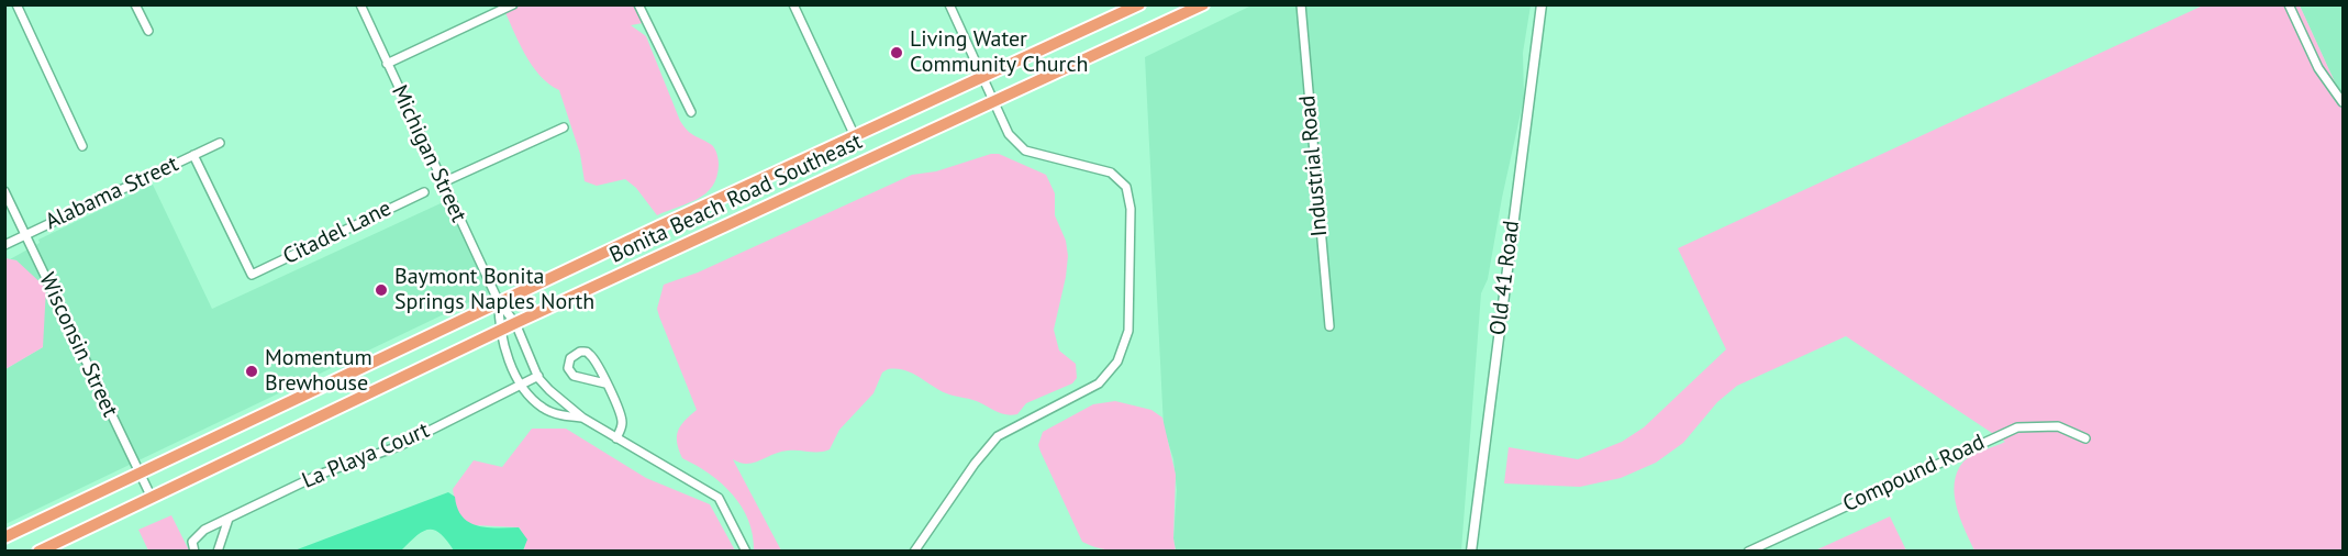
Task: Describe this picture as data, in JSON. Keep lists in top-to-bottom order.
{
  "streets": {
    "main road": ["Bonita Beach Road Southeast"],
    "street": [
      "Michigan Street",
      "Industrial Road",
      "Alabama Street",
      "Citadel Lane",
      "Old 41 Road",
      "Wisconsin Street",
      "La Playa Court",
      "Compound Road"
    ]
  },
  "crossings": [
    ["Michigan Street", "Bonita Beach Road Southeast"],
    ["Alabama Street", "Citadel Lane"],
    ["Alabama Street", "Wisconsin Street"],
    ["Bonita Beach Road Southeast", "Wisconsin Street"]
  ],
  "places": ["Living Water Community Church", "Baymont Bonita Springs Naples North", "Momentum Brewhouse"]
}
